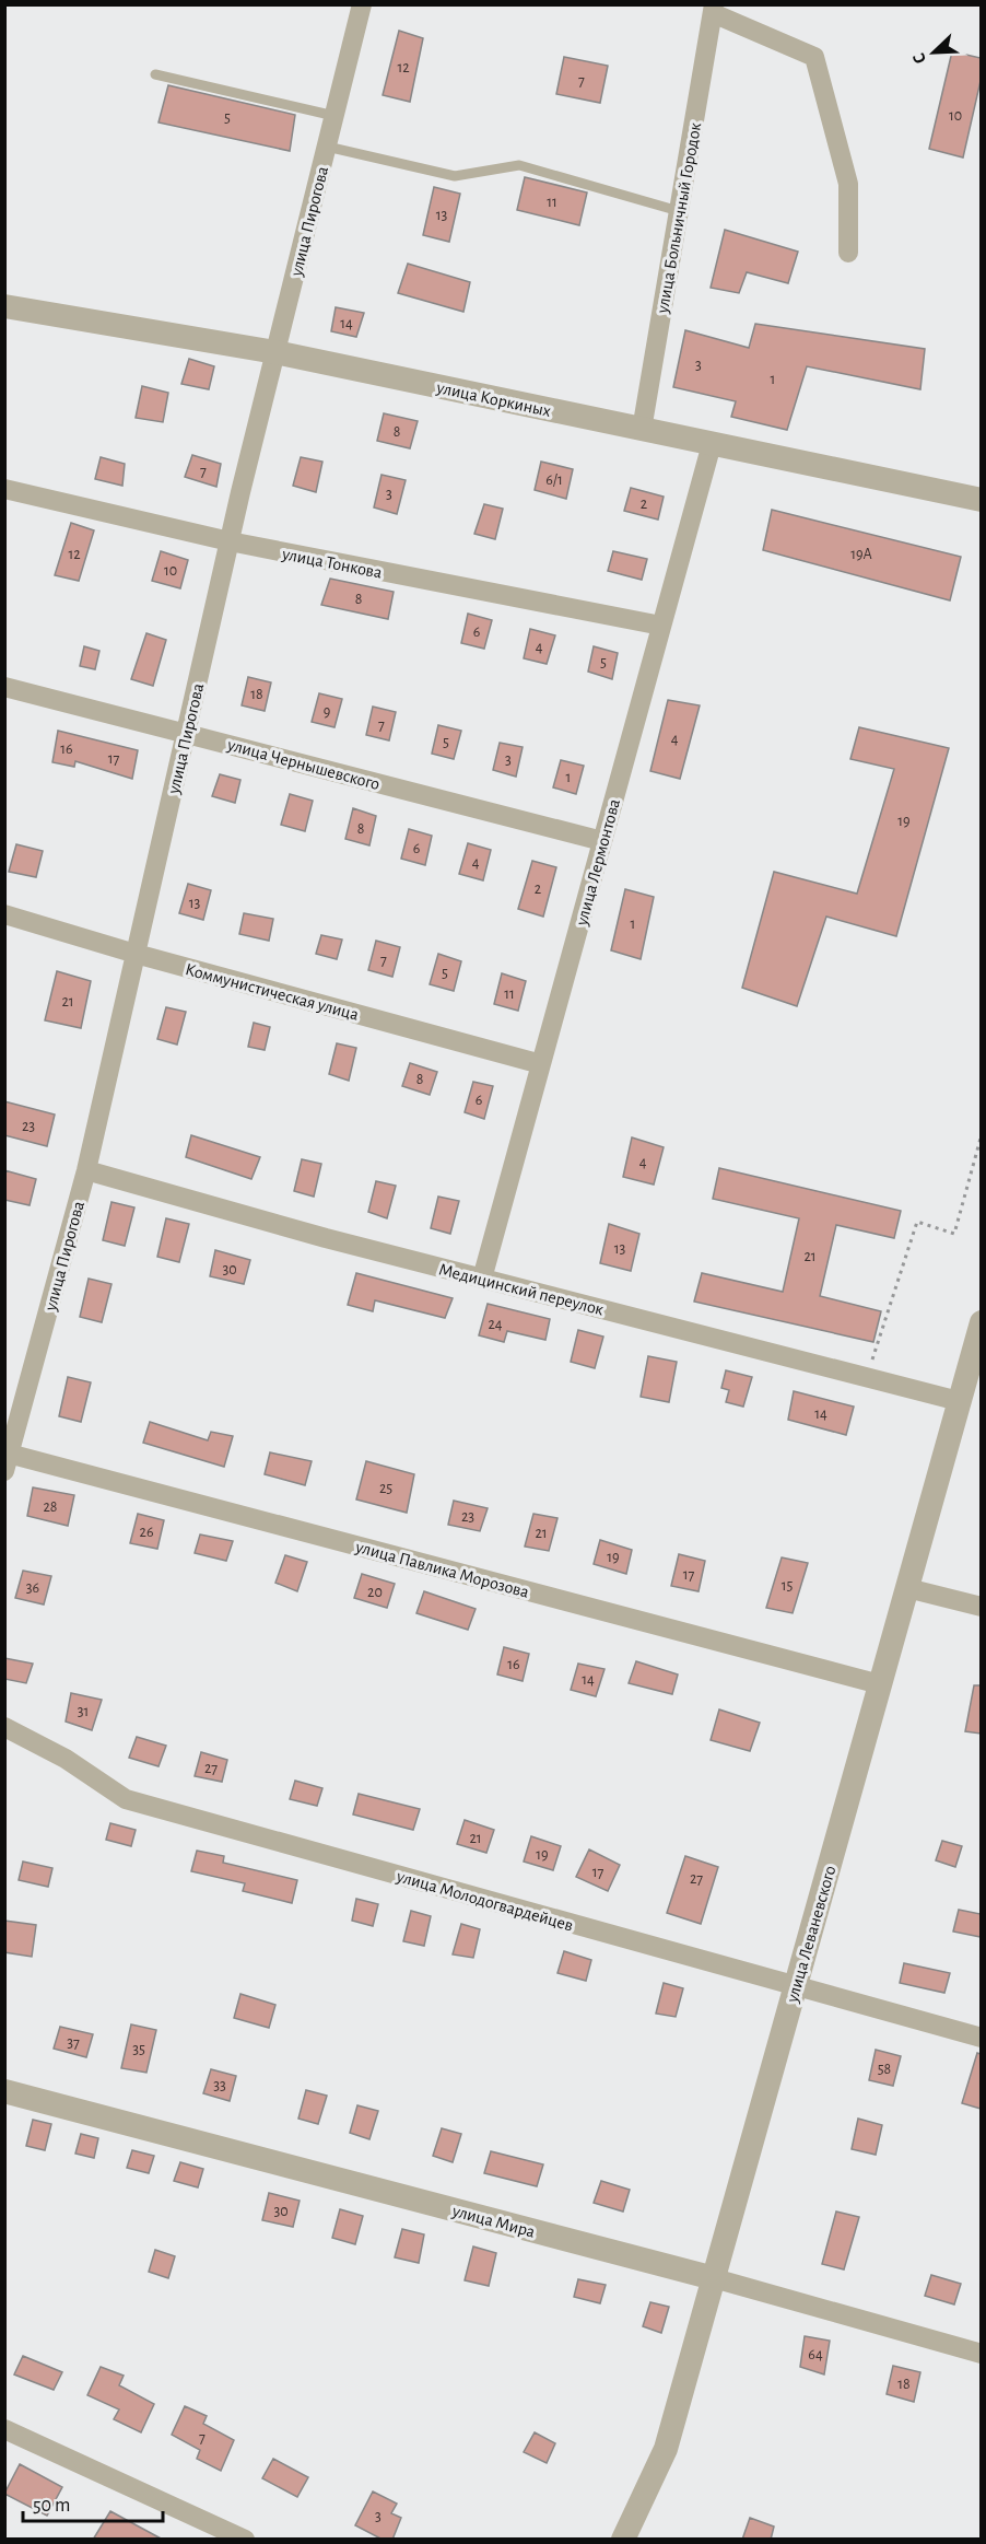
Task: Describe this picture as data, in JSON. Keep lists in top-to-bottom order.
{
  "streets": {
    "street": [
      "улица Больничный Городок",
      "улица Пирогова",
      "улица Коркиных",
      "улица Тонкова",
      "улица Чернышевского",
      "улица Лермонтова",
      "Коммунистическая улица",
      "Медицинский переулок",
      "улица Павлика Морозова",
      "улица Молодогвардейцев",
      "улица Леваневского",
      "улица Мира"
    ]
  },
  "crossings": [
    ["улица Больничный Городок", "улица Коркиных"],
    ["улица Пирогова", "улица Коркиных"],
    ["улица Пирогова", "улица Тонкова"],
    ["улица Пирогова", "улица Чернышевского"],
    ["улица Пирогова", "Коммунистическая улица"],
    ["улица Пирогова", "Медицинский переулок"],
    ["улица Пирогова", "улица Павлика Морозова"],
    ["улица Коркиных", "улица Лермонтова"],
    ["улица Тонкова", "улица Лермонтова"],
    ["улица Чернышевского", "улица Лермонтова"],
    ["улица Лермонтова", "Коммунистическая улица"],
    ["улица Лермонтова", "Медицинский переулок"],
    ["Медицинский переулок", "улица Леваневского"],
    ["улица Павлика Морозова", "улица Леваневского"],
    ["улица Молодогвардейцев", "улица Леваневского"],
    ["улица Леваневского", "улица Мира"]
  ],
  "house_numbers": [
    "12",
    "7",
    "10",
    "5",
    "11",
    "13",
    "14",
    "3",
    "1",
    "8",
    "7",
    "6/1",
    "3",
    "2",
    "12",
    "19А",
    "10",
    "8",
    "6",
    "4",
    "5",
    "18",
    "9",
    "7",
    "4",
    "5",
    "16",
    "17",
    "3",
    "1",
    "19",
    "8",
    "6",
    "4",
    "2",
    "13",
    "1",
    "7",
    "5",
    "11",
    "21",
    "8",
    "6",
    "23",
    "4",
    "13",
    "21",
    "30",
    "24",
    "14",
    "25",
    "28",
    "23",
    "26",
    "21",
    "19",
    "17",
    "15",
    "36",
    "20",
    "16",
    "14",
    "31",
    "27",
    "21",
    "19",
    "17",
    "27",
    "37",
    "35",
    "58",
    "33",
    "30",
    "64",
    "18",
    "7",
    "3"
  ],
  "scale_bar": "50 m",
  "north": "bottom left"
}
